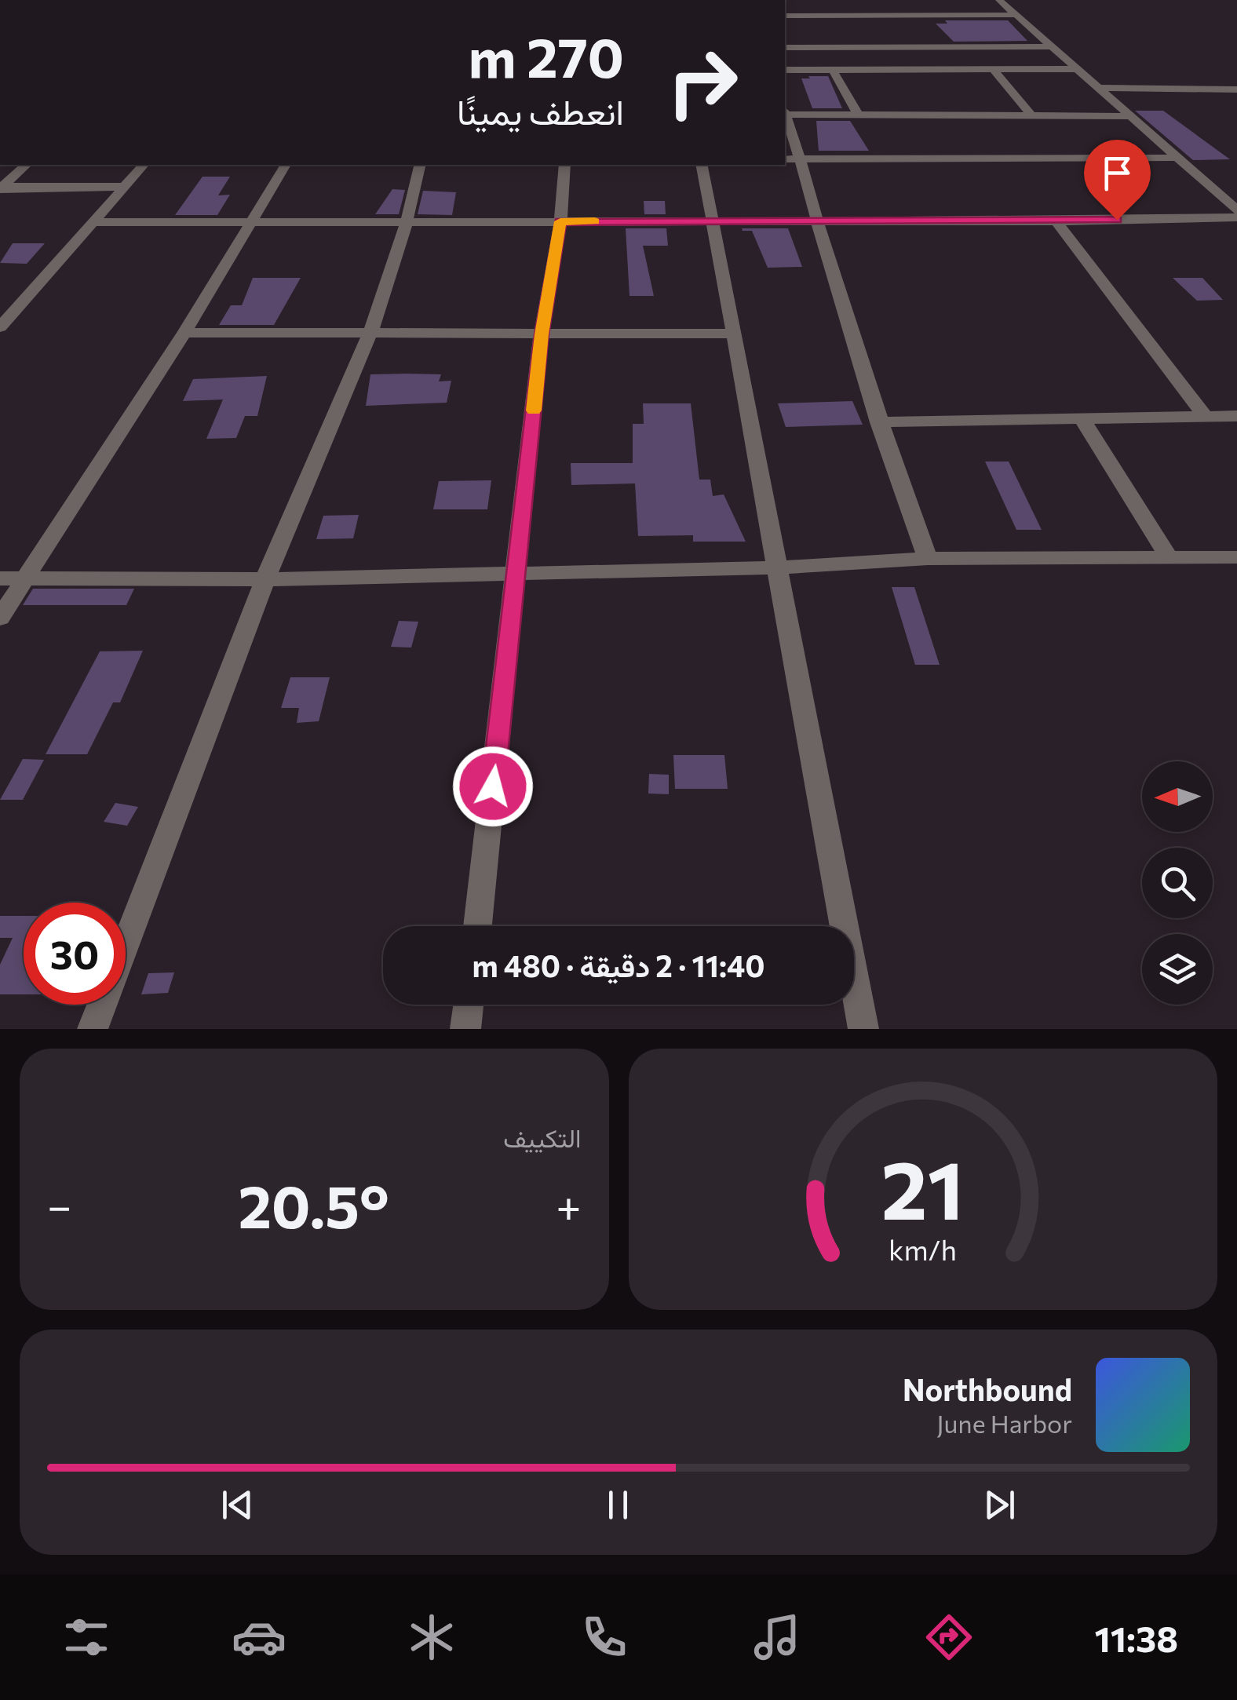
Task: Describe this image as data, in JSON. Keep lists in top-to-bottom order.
{
  "north": "left",
  "page": {
    "turn": ["270 m", "انعطف يمينًا"],
    "limit": "30",
    "trip": "11:40 · 2 دقيقة · 480 m",
    "tile": "التكييف",
    "heat": ["−", "20.5°", "+"],
    "song": ["Northbound", "June Harbor"],
    "tabs": "11:38",
    "gauge": ["21", "km/h"]
  }
}
